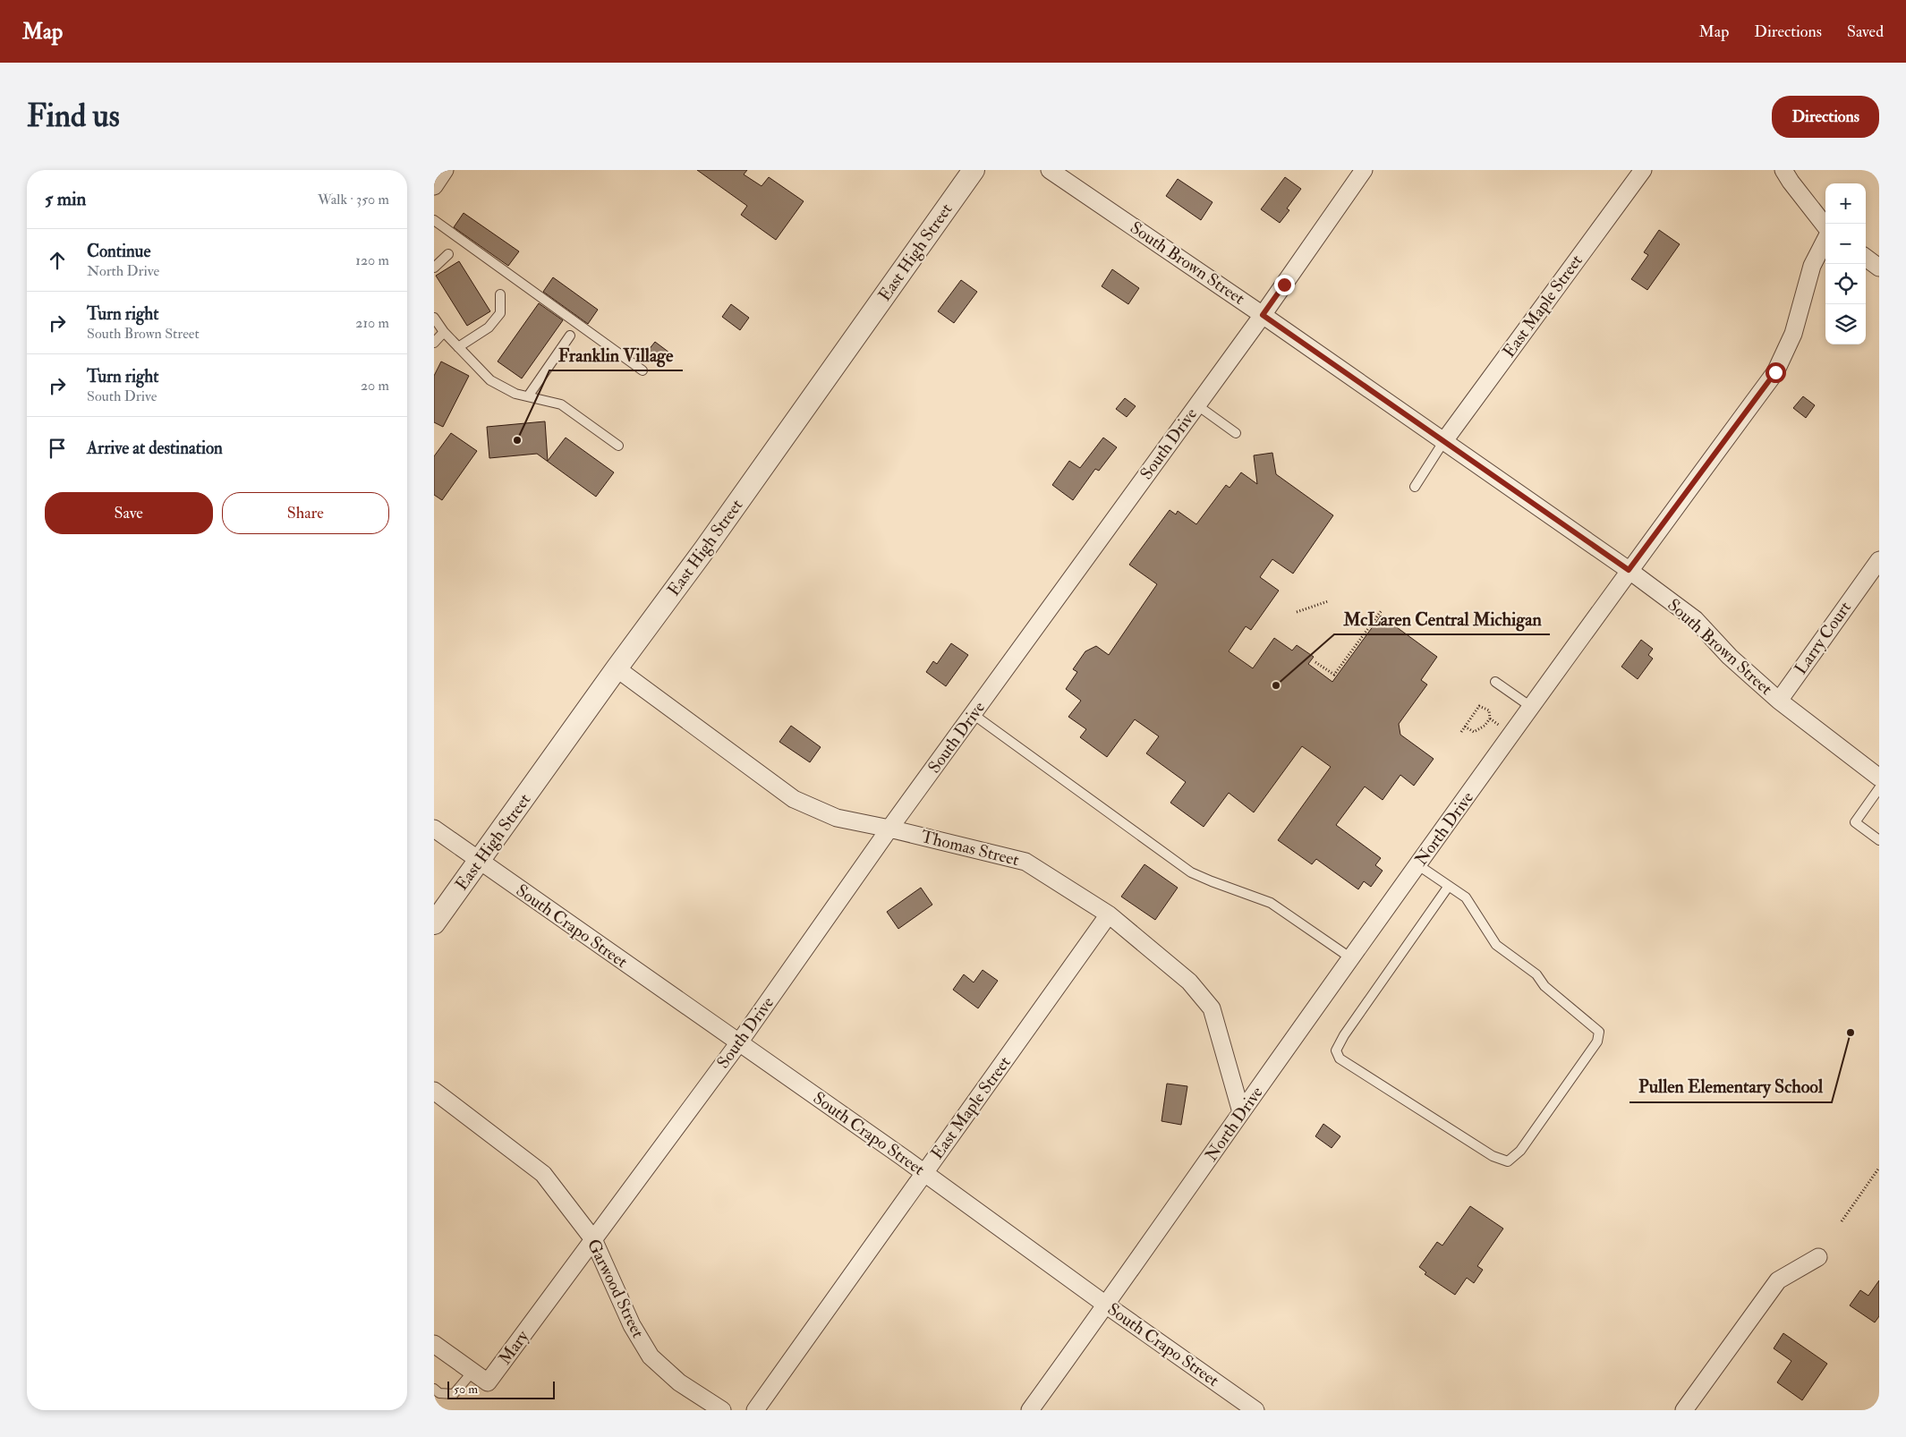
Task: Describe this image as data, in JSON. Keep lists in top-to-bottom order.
{
  "streets": {
    "street": [
      "East High Street",
      "South Brown Street",
      "East Maple Street",
      "South Drive",
      "Larry Court",
      "North Drive",
      "Thomas Street",
      "South Crapo Street",
      "Garwood Street",
      "Mary"
    ]
  },
  "crossings": [
    ["East High Street", "Thomas Street"],
    ["East High Street", "South Crapo Street"],
    ["South Brown Street", "East Maple Street"],
    ["South Brown Street", "South Drive"],
    ["South Brown Street", "Larry Court"],
    ["South Brown Street", "North Drive"],
    ["East Maple Street", "Thomas Street"],
    ["East Maple Street", "South Crapo Street"],
    ["South Drive", "Thomas Street"],
    ["South Drive", "South Crapo Street"],
    ["South Drive", "Garwood Street"],
    ["South Drive", "Mary"],
    ["North Drive", "Thomas Street"],
    ["North Drive", "South Crapo Street"]
  ],
  "places": ["Franklin Village", "McLaren Central Michigan", "Pullen Elementary School"],
  "scale_bar": "50 m",
  "page": {
    "header": "Map",
    "nav": ["Map", "Directions", "Saved"],
    "buttons": [
      "Directions",
      ["Save", "Share"]
    ],
    "title": "Find us",
    "heading": ["5 min", "Walk · 350 m"],
    "map_buttons": ["+", "−"],
    "list": [
      ["Continue", "North Drive", "120 m"],
      ["Turn right", "South Brown Street", "210 m"],
      ["Turn right", "South Drive", "20 m"],
      "Arrive at destination"
    ],
    "scale": "50 m"
  }
}
